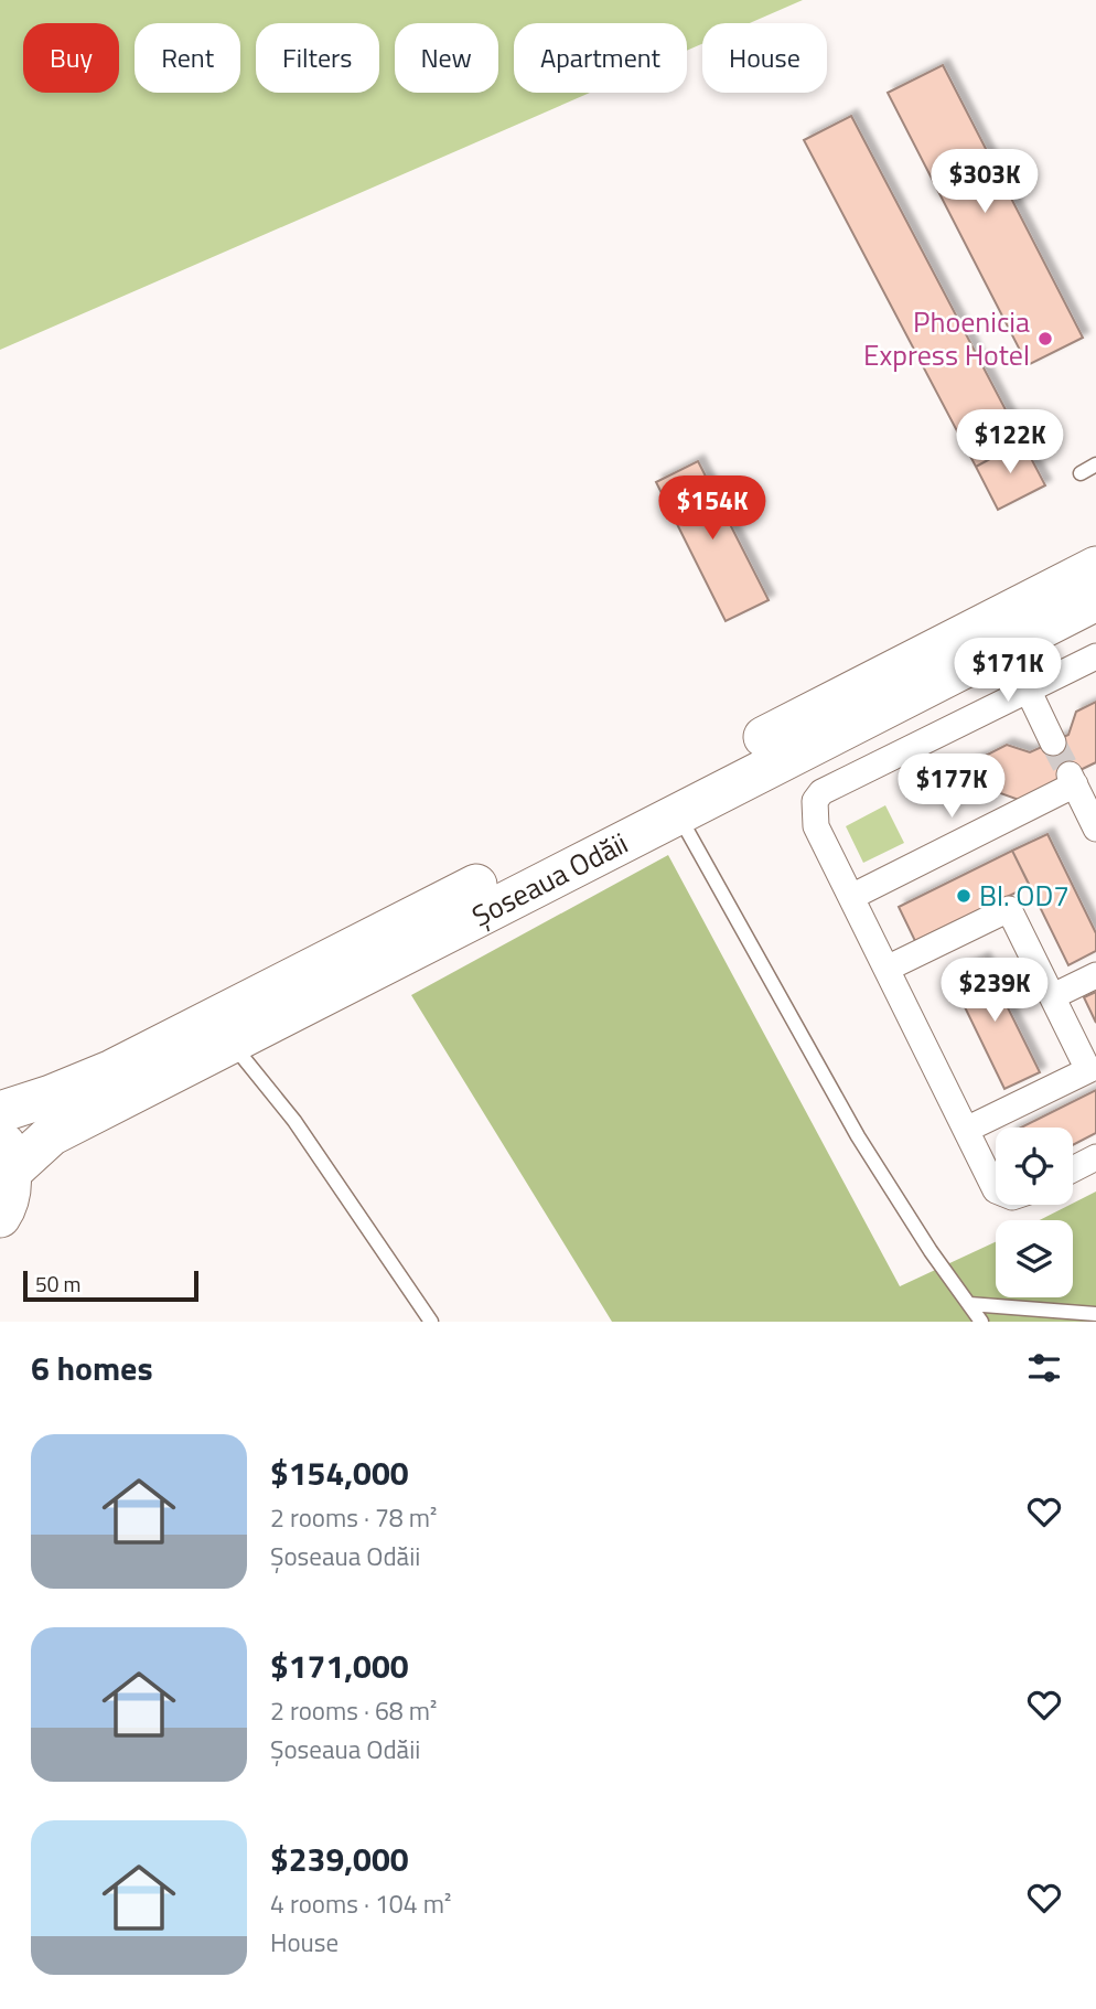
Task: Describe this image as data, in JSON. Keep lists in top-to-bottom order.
{
  "streets": {
    "main road": ["Șoseaua Odăii"]
  },
  "places": ["Phoenicia Express Hotel", "Bl. OD7"],
  "scale_bar": "50 m",
  "page": {
    "chip": [
      "Buy",
      "Rent",
      "Filters",
      "New",
      "Apartment",
      "House"
    ],
    "price": [
      "$303K",
      "$122K",
      "$154K",
      "$171K",
      "$177K",
      "$239K"
    ],
    "scale": "50 m",
    "heading": "6 homes",
    "list": [
      {
        "name": "$154,000",
        "note": "2 rooms · 78 m² · Șoseaua Odăii"
      },
      {
        "name": "$171,000",
        "note": "2 rooms · 68 m² · Șoseaua Odăii"
      },
      {
        "name": "$239,000",
        "note": "4 rooms · 104 m² · House"
      }
    ]
  }
}
